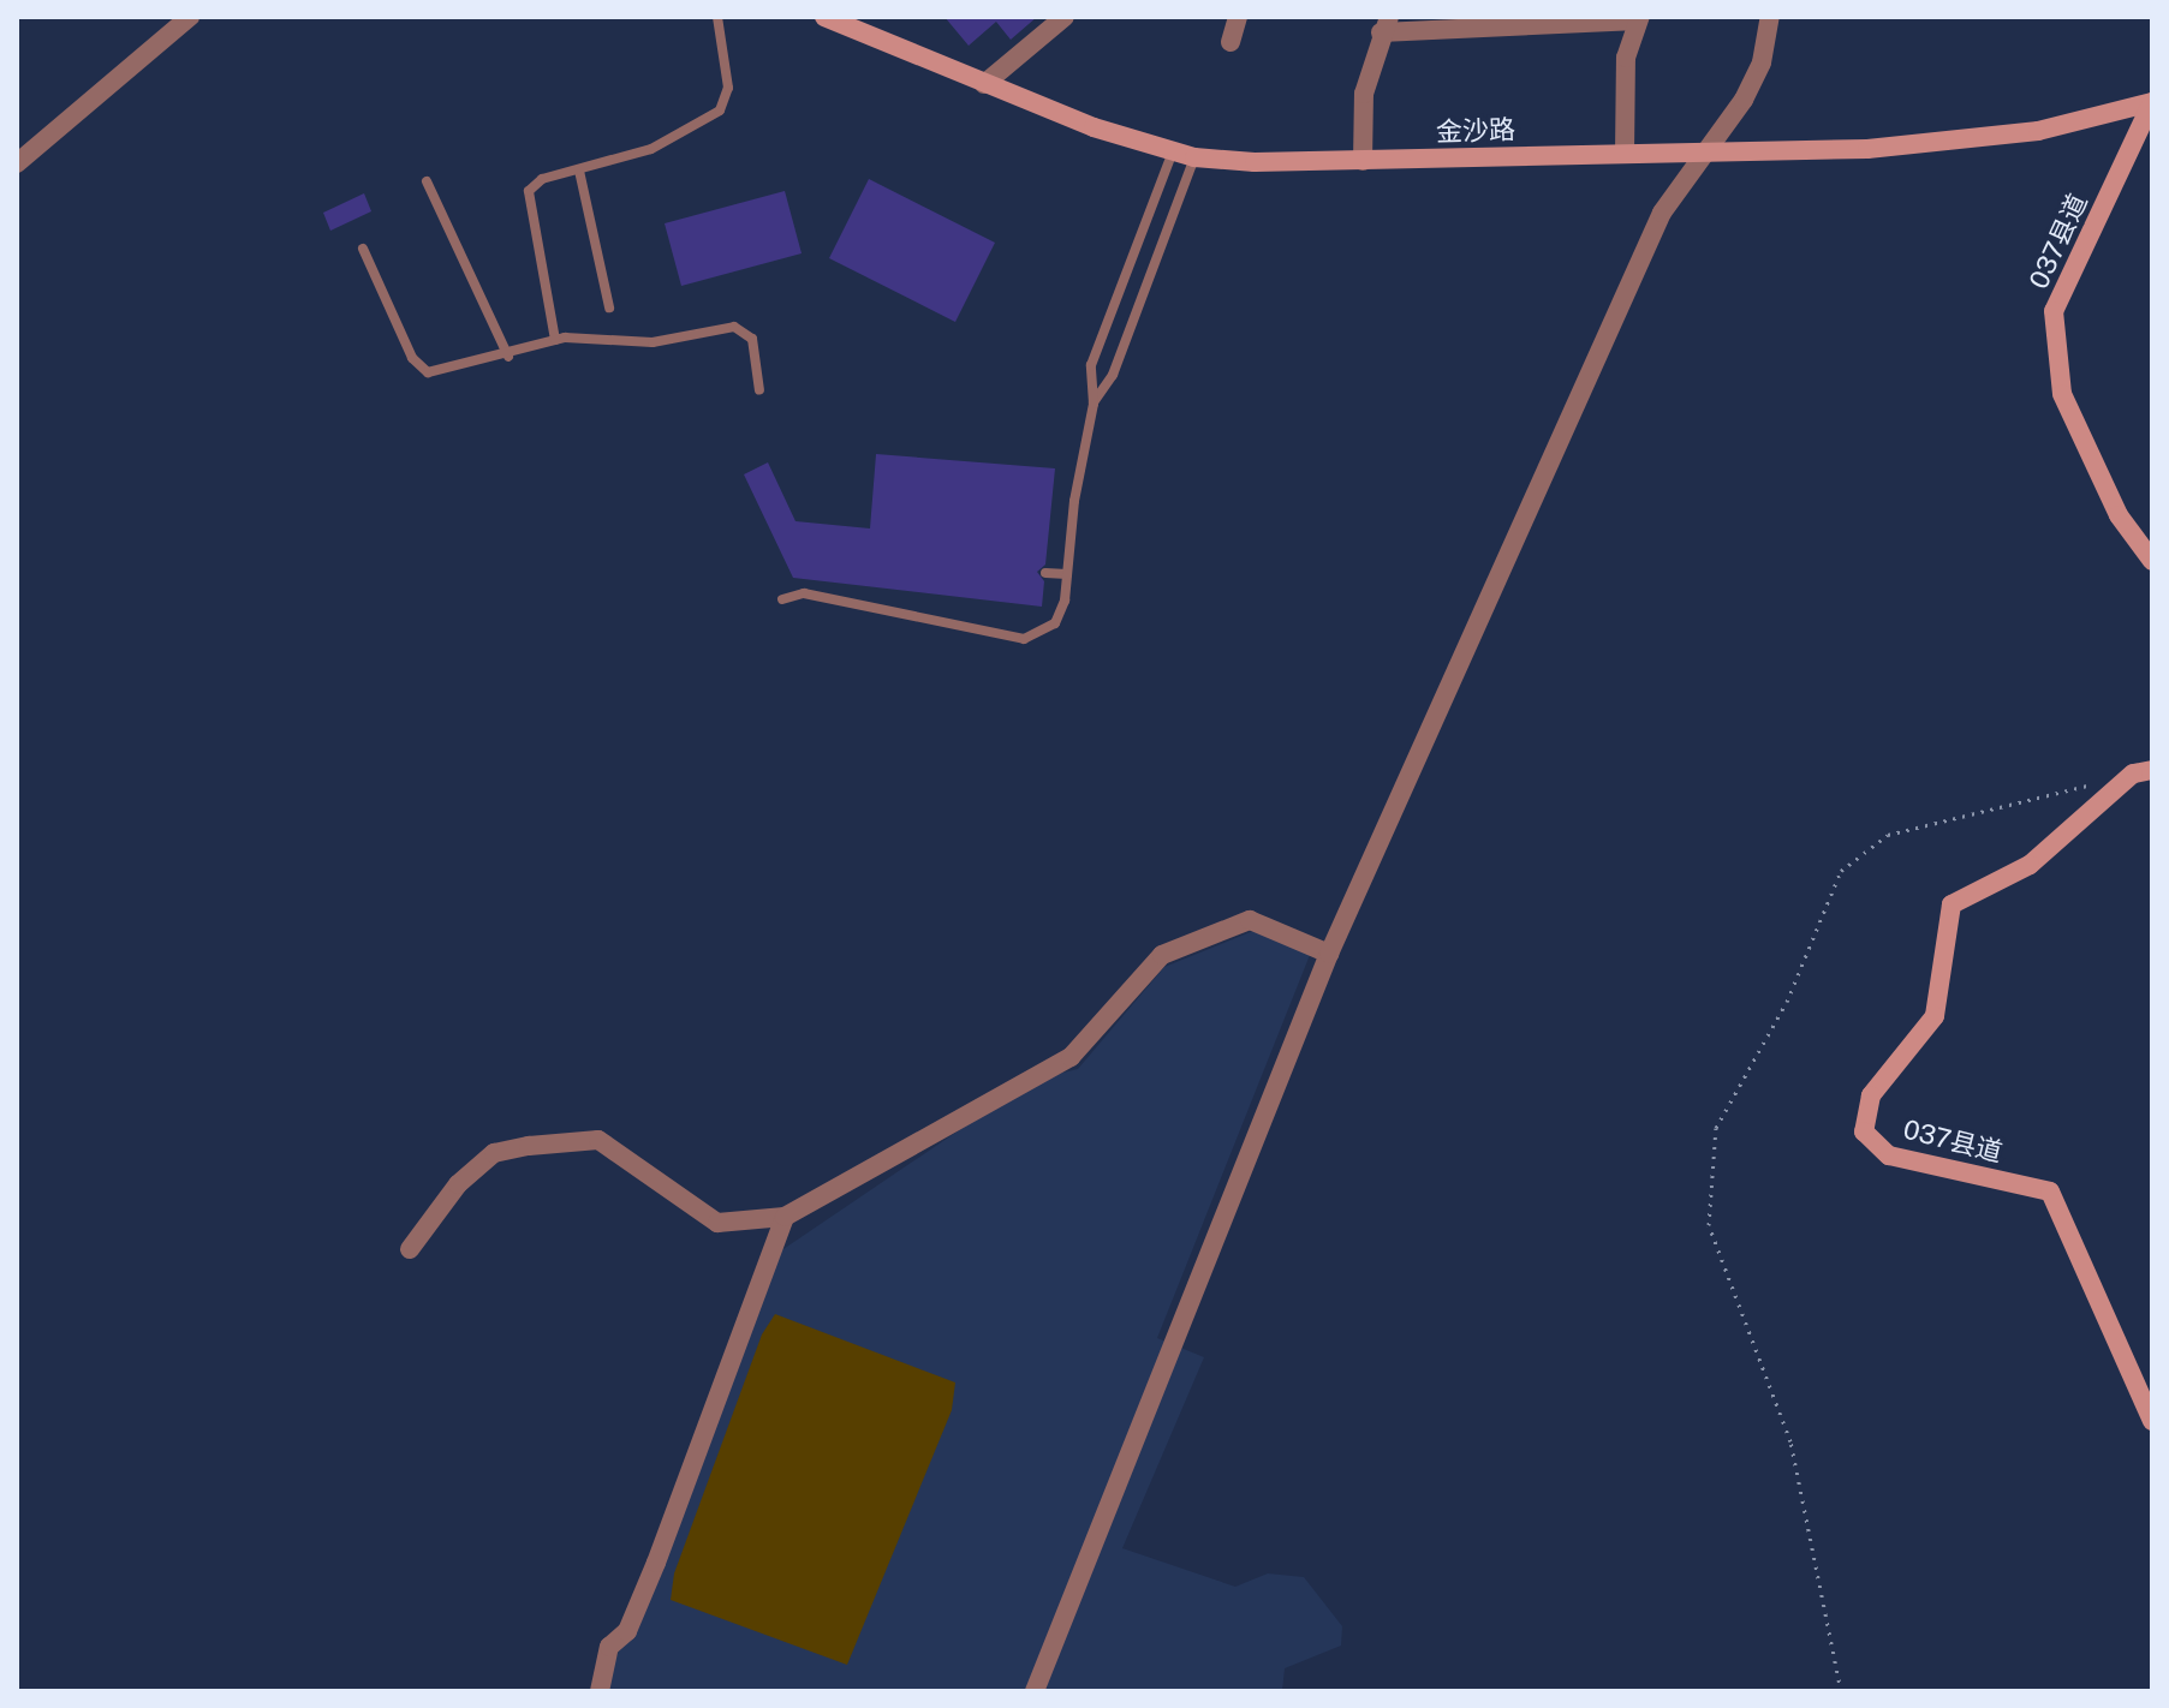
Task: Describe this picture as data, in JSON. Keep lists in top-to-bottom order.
{
  "streets": {
    "street": ["金沙路", "037县道"]
  },
  "crossings": [
    ["金沙路", "037县道"]
  ]
}
